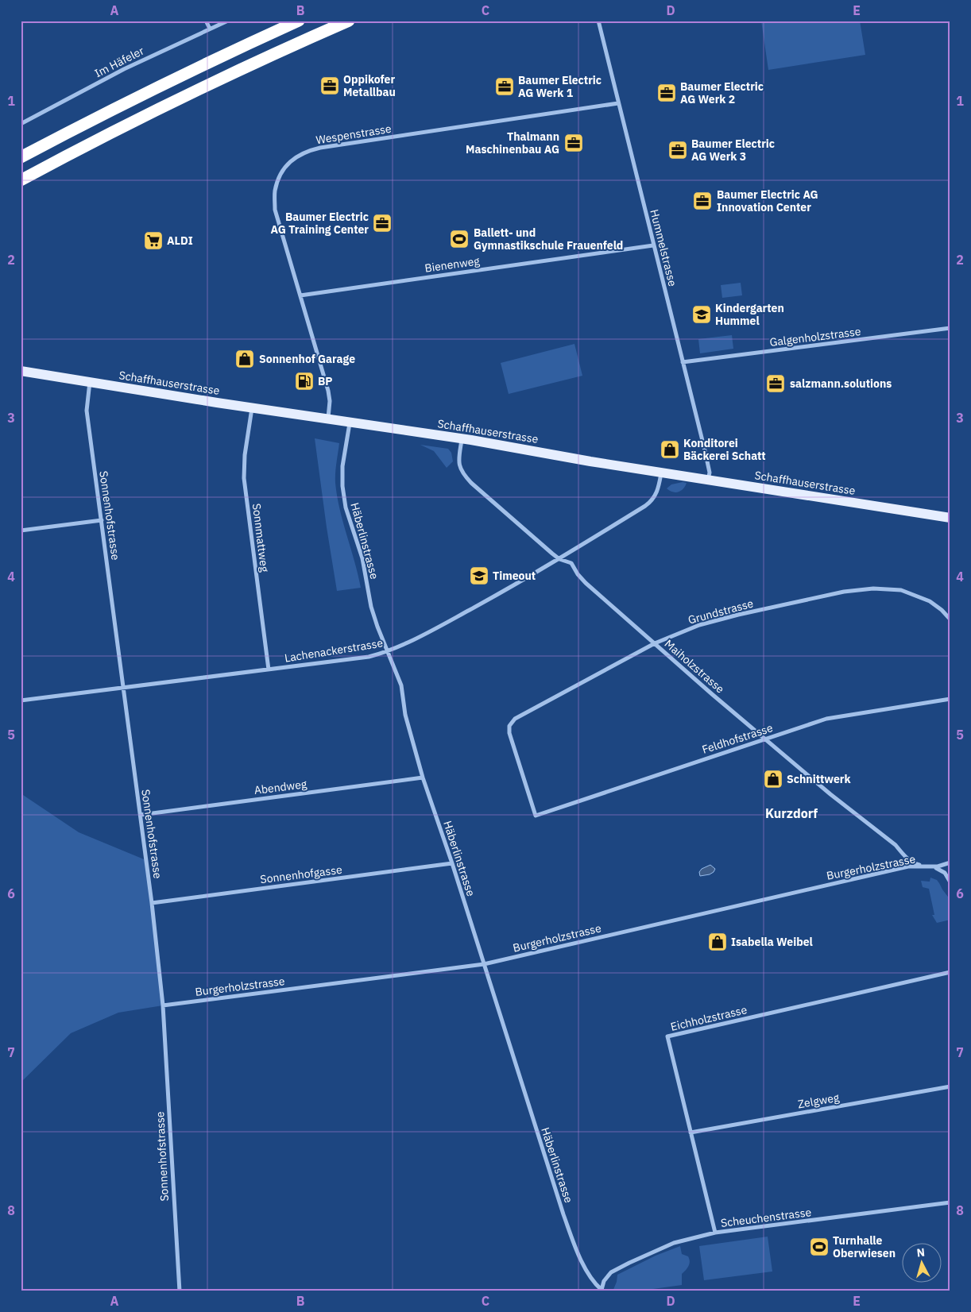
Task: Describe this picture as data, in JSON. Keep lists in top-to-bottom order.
{
  "streets": {
    "main road": ["Schaffhauserstrasse"],
    "street": [
      "Im Häfeler",
      "Wespenstrasse",
      "Hummelstrasse",
      "Bienenweg",
      "Galgenholzstrasse",
      "Sonnenhofstrasse",
      "Sonnmattweg",
      "Häberlinstrasse",
      "Grundstrasse",
      "Lachenackerstrasse",
      "Maiholzstrasse",
      "Feldhofstrasse",
      "Abendweg",
      "Burgerholzstrasse",
      "Sonnenhofgasse",
      "Eichholzstrasse",
      "Zelgweg",
      "Scheuchenstrasse"
    ]
  },
  "crossings": [
    ["Wespenstrasse", "Hummelstrasse"],
    ["Wespenstrasse", "Bienenweg"],
    ["Wespenstrasse", "Schaffhauserstrasse"],
    ["Hummelstrasse", "Bienenweg"],
    ["Hummelstrasse", "Galgenholzstrasse"],
    ["Hummelstrasse", "Schaffhauserstrasse"],
    ["Schaffhauserstrasse", "Sonnenhofstrasse"],
    ["Schaffhauserstrasse", "Sonnmattweg"],
    ["Schaffhauserstrasse", "Häberlinstrasse"],
    ["Schaffhauserstrasse", "Lachenackerstrasse"],
    ["Schaffhauserstrasse", "Maiholzstrasse"],
    ["Sonnenhofstrasse", "Lachenackerstrasse"],
    ["Sonnenhofstrasse", "Abendweg"],
    ["Sonnenhofstrasse", "Burgerholzstrasse"],
    ["Sonnenhofstrasse", "Sonnenhofgasse"],
    ["Sonnmattweg", "Lachenackerstrasse"],
    ["Häberlinstrasse", "Lachenackerstrasse"],
    ["Häberlinstrasse", "Abendweg"],
    ["Häberlinstrasse", "Burgerholzstrasse"],
    ["Häberlinstrasse", "Sonnenhofgasse"],
    ["Häberlinstrasse", "Scheuchenstrasse"],
    ["Grundstrasse", "Maiholzstrasse"],
    ["Grundstrasse", "Feldhofstrasse"],
    ["Lachenackerstrasse", "Maiholzstrasse"],
    ["Maiholzstrasse", "Feldhofstrasse"],
    ["Maiholzstrasse", "Burgerholzstrasse"],
    ["Eichholzstrasse", "Zelgweg"],
    ["Eichholzstrasse", "Scheuchenstrasse"]
  ],
  "districts": ["Kurzdorf"],
  "places": {
    "office": [
      "Oppikofer Metallbau",
      "Baumer Electric AG Werk 1",
      "Baumer Electric AG Werk 2",
      "Thalmann Maschinenbau AG",
      "Baumer Electric AG Werk 3",
      "Baumer Electric AG Innovation Center",
      "Baumer Electric AG Training Center",
      "salzmann.solutions"
    ],
    "sports": ["Ballett- und Gymnastikschule Frauenfeld", "Turnhalle Oberwiesen"],
    "supermarket": ["ALDI"],
    "school or university": ["Kindergarten Hummel", "Timeout"],
    "shop": [
      "Sonnenhof Garage",
      "Konditorei Bäckerei Schatt",
      "Schnittwerk",
      "Isabella Weibel"
    ],
    "fuel station": ["BP"]
  },
  "north": "top",
  "grid": {
    "columns": [
      "A",
      "B",
      "C",
      "D",
      "E"
    ],
    "rows": [
      "1",
      "2",
      "3",
      "4",
      "5",
      "6",
      "7",
      "8"
    ]
  }
}
